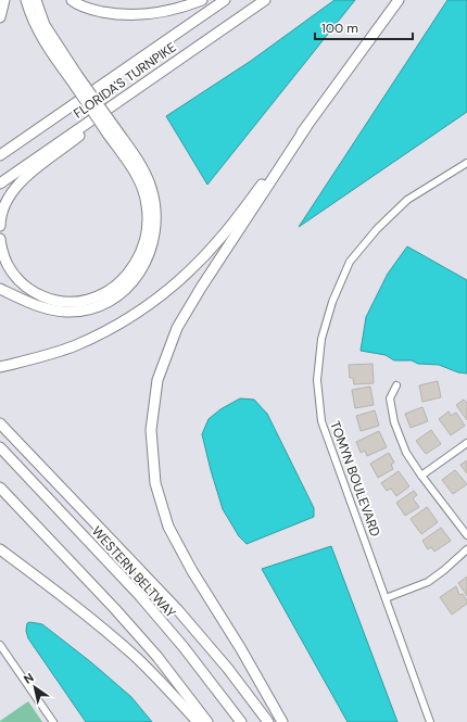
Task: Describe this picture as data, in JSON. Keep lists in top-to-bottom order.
{
  "streets": {
    "highway": ["FLORIDA'S TURNPIKE", "WESTERN BELTWAY"],
    "street": ["TOMYN BOULEVARD"]
  },
  "scale_bar": "100 m",
  "north": "top left"
}
